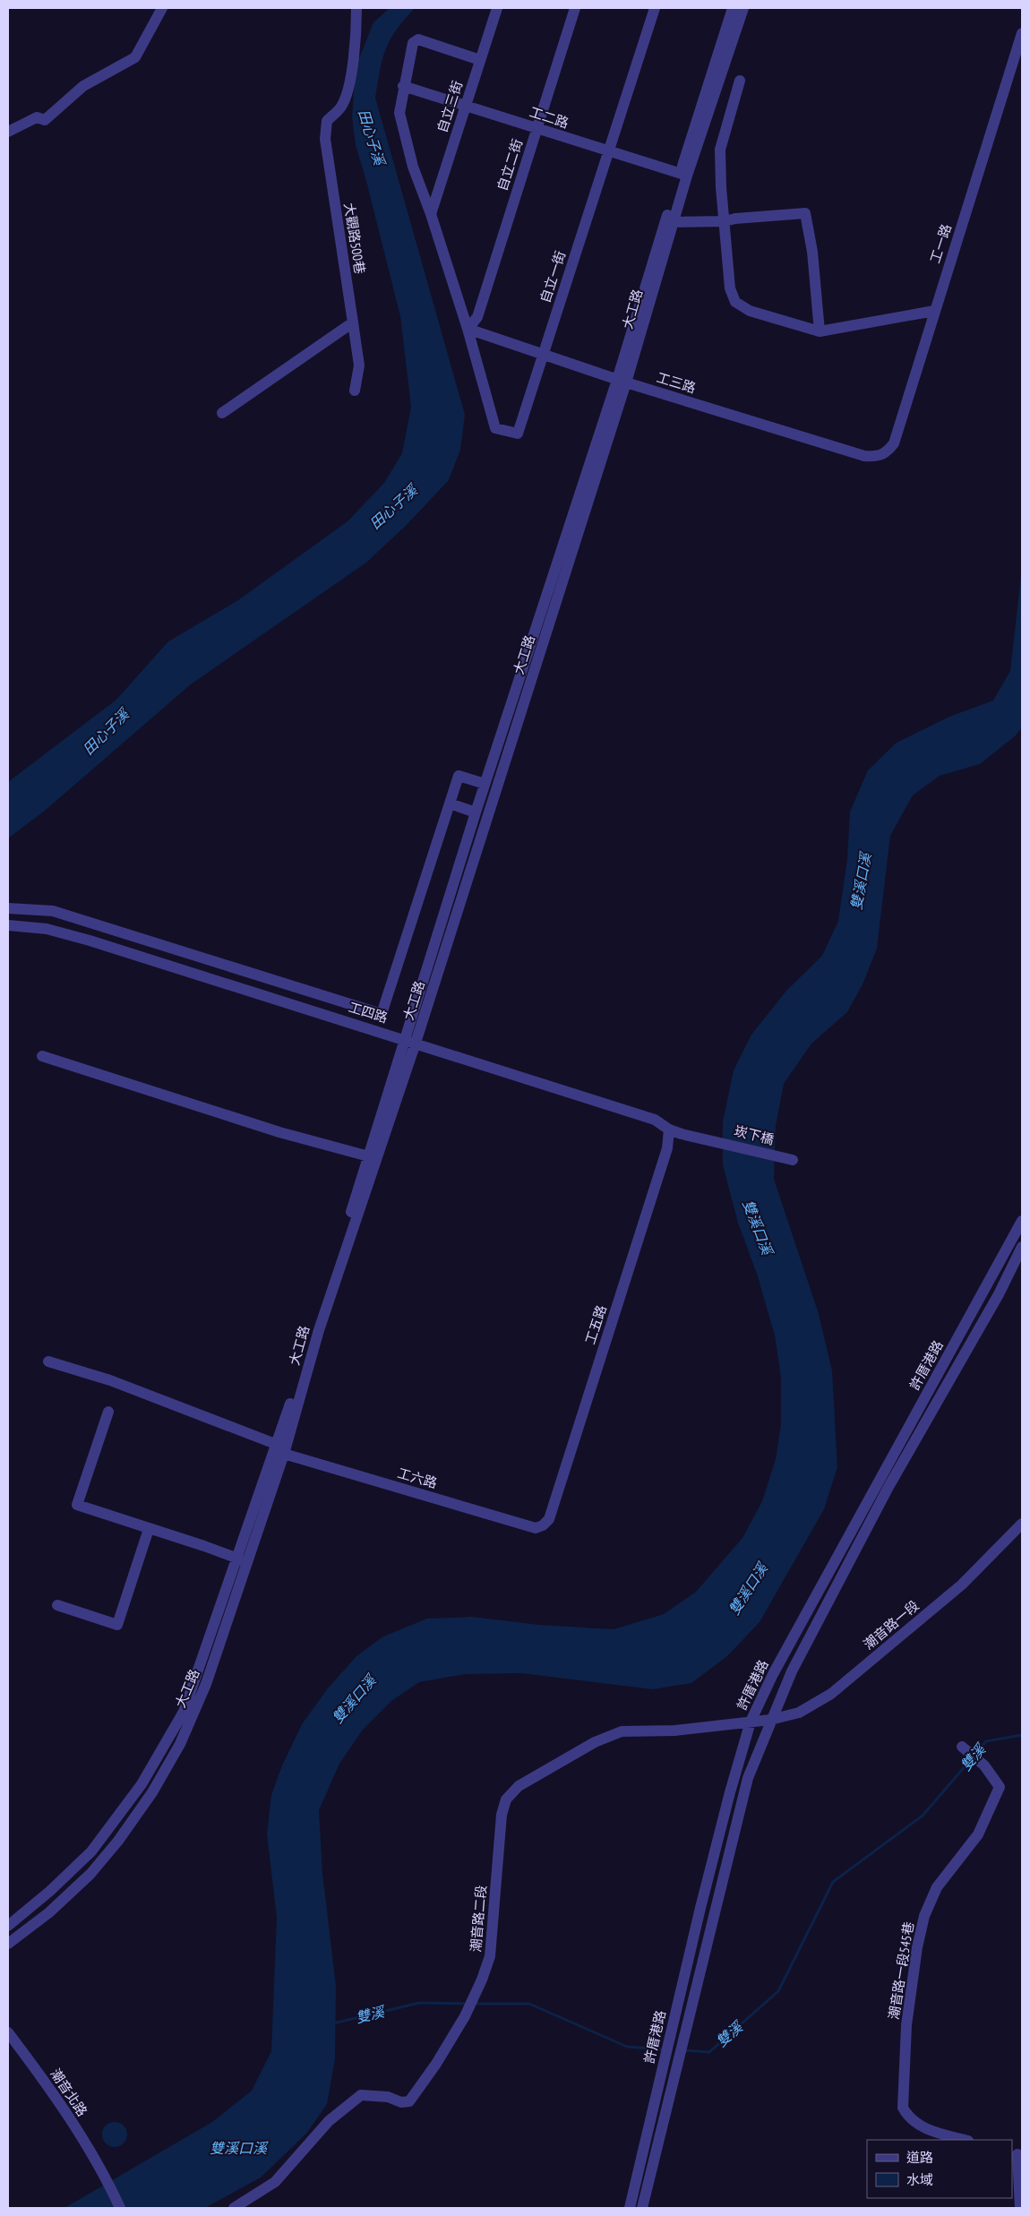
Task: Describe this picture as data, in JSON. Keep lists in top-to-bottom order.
{
  "streets": {
    "street": [
      "自立三街",
      "工二路",
      "自立二街",
      "大觀路500巷",
      "工一路",
      "自立一街",
      "大工路",
      "工三路",
      "工四路",
      "崁下橋",
      "工五路",
      "許厝港路",
      "工六路",
      "潮音路一段",
      "潮音路二段",
      "潮音路一段545巷",
      "潮音北路"
    ]
  },
  "crossings": [
    ["自立三街", "工二路"],
    ["工二路", "自立二街"],
    ["工二路", "自立一街"],
    ["工二路", "大工路"],
    ["自立二街", "自立一街"],
    ["自立二街", "工三路"],
    ["工一路", "工三路"],
    ["自立一街", "工三路"],
    ["大工路", "工三路"],
    ["大工路", "工四路"],
    ["大工路", "工六路"],
    ["工四路", "崁下橋"],
    ["工四路", "工五路"],
    ["工五路", "工六路"],
    ["許厝港路", "潮音路一段"],
    ["許厝港路", "潮音路二段"],
    ["潮音路一段", "潮音路二段"]
  ],
  "water": ["田心子溪", "雙溪口溪", "雙溪"],
  "legend": ["道路", "水域"]
}
